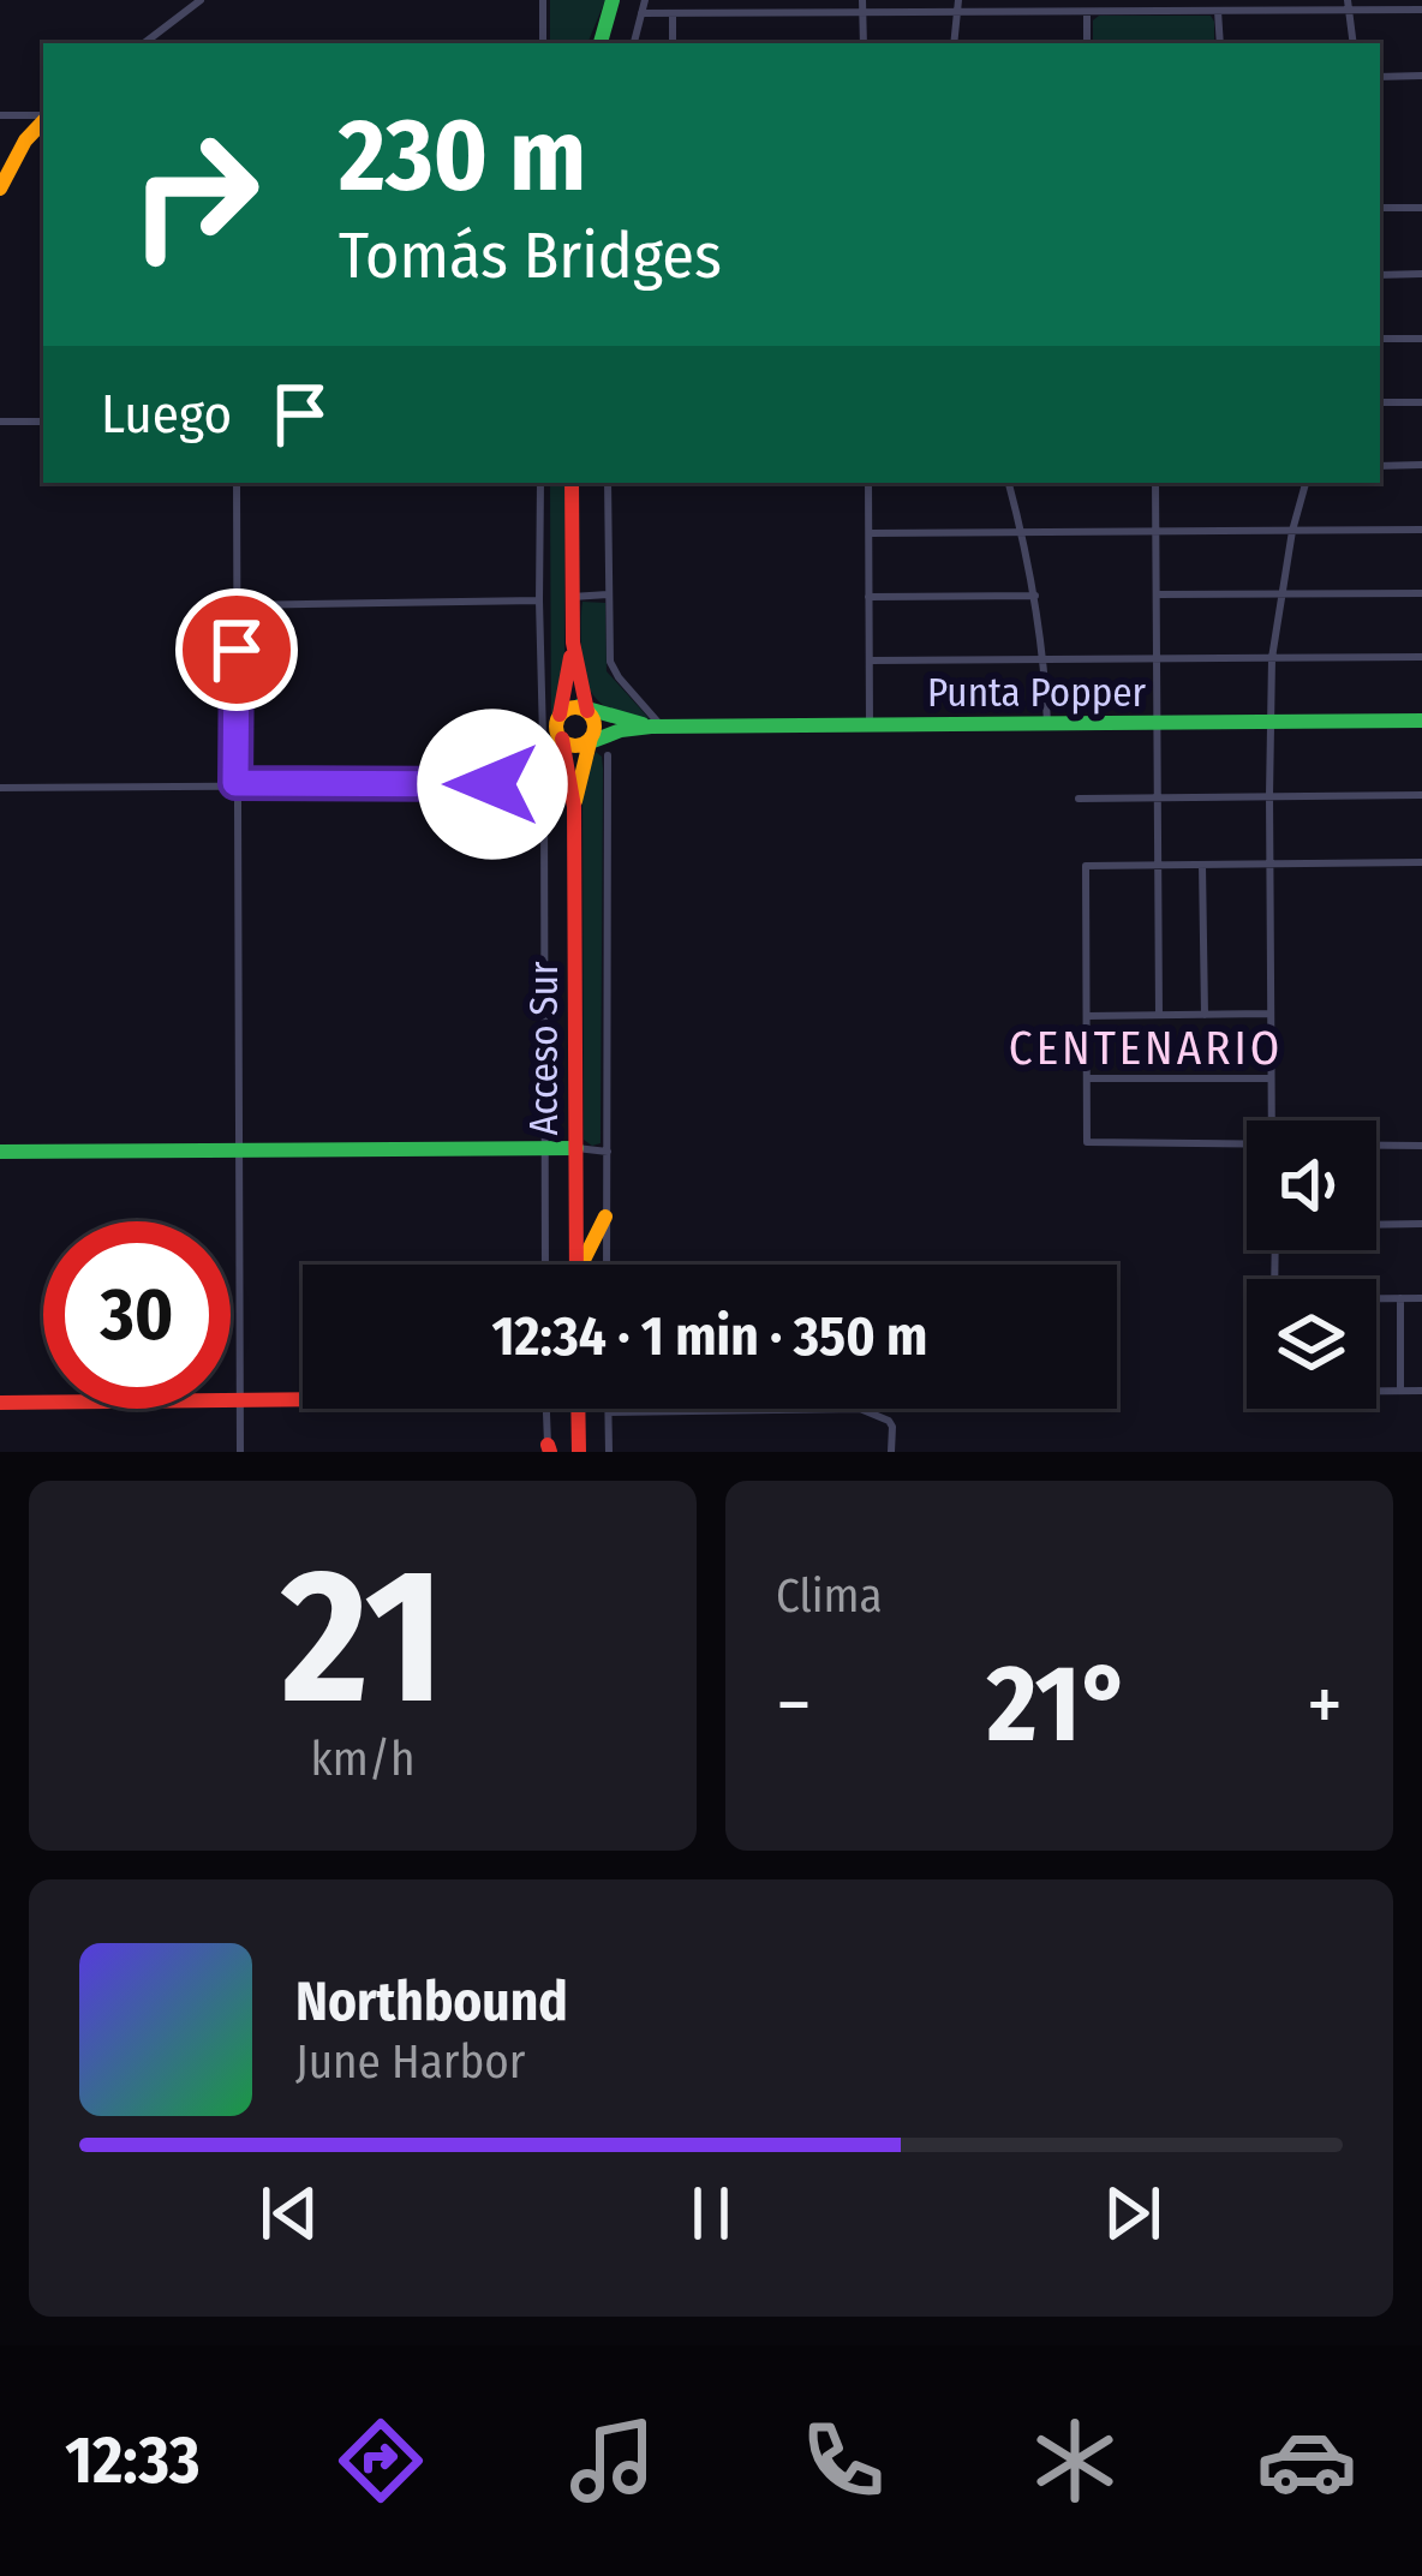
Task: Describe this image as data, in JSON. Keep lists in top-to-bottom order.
{
  "streets": {
    "street": ["Punta Popper", "Acceso Sur"]
  },
  "crossings": [
    ["Punta Popper", "Acceso Sur"]
  ],
  "districts": ["CENTENARIO"],
  "page": {
    "turn": ["230 m", "Tomás Bridges"],
    "then": "Luego",
    "limit": "30",
    "trip": "12:34 · 1 min · 350 m",
    "tile": [
      ["21", "km/h"],
      "Clima"
    ],
    "heat": ["−", "21°", "+"],
    "song": ["Northbound", "June Harbor"],
    "tabs": "12:33"
  }
}
